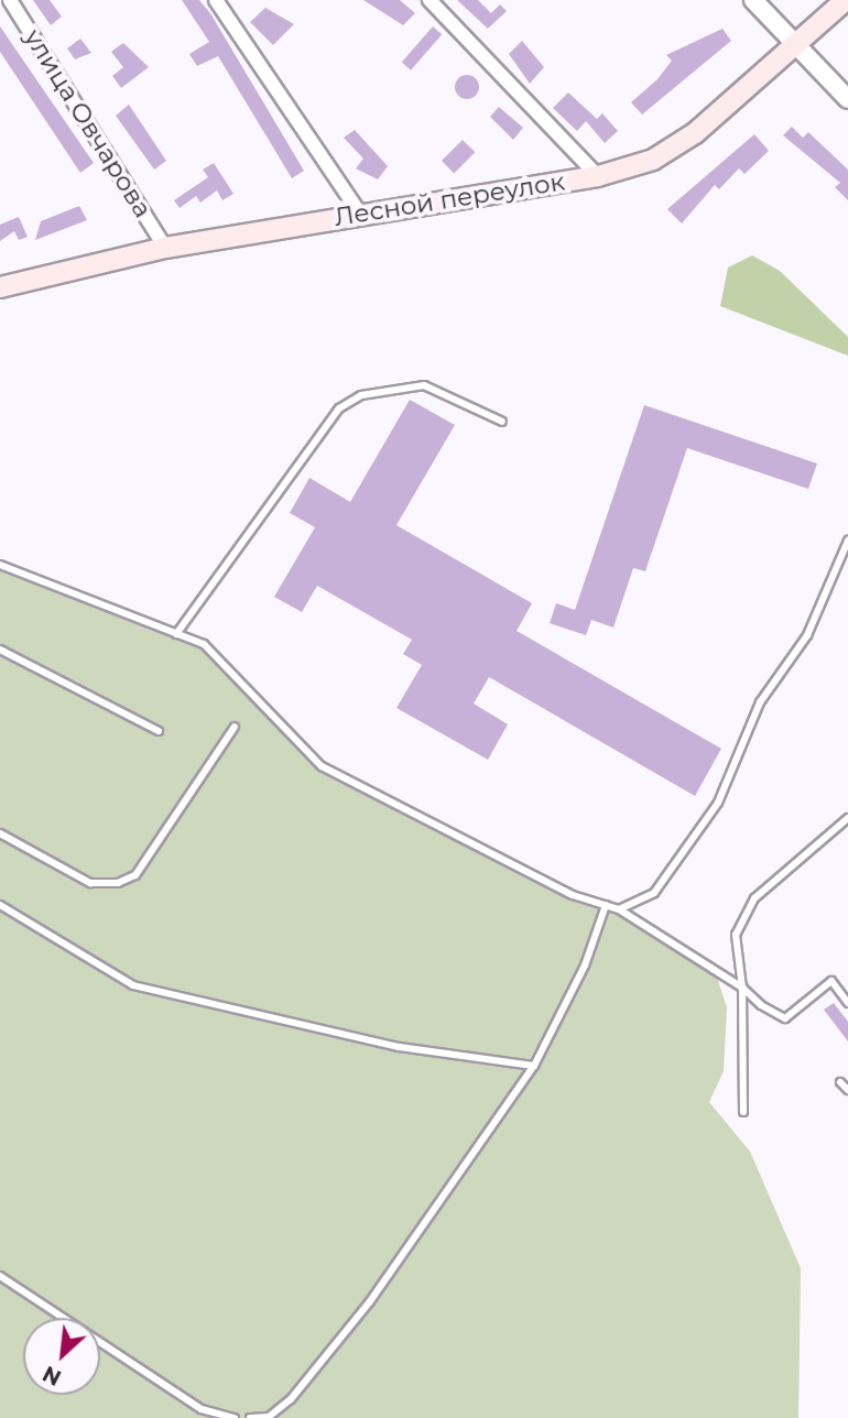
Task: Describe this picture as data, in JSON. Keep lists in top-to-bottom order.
{
  "streets": {
    "main road": ["Лесной переулок"],
    "street": ["улица Овчарова"]
  },
  "crossings": [
    ["улица Овчарова", "Лесной переулок"]
  ],
  "north": "bottom left"
}
